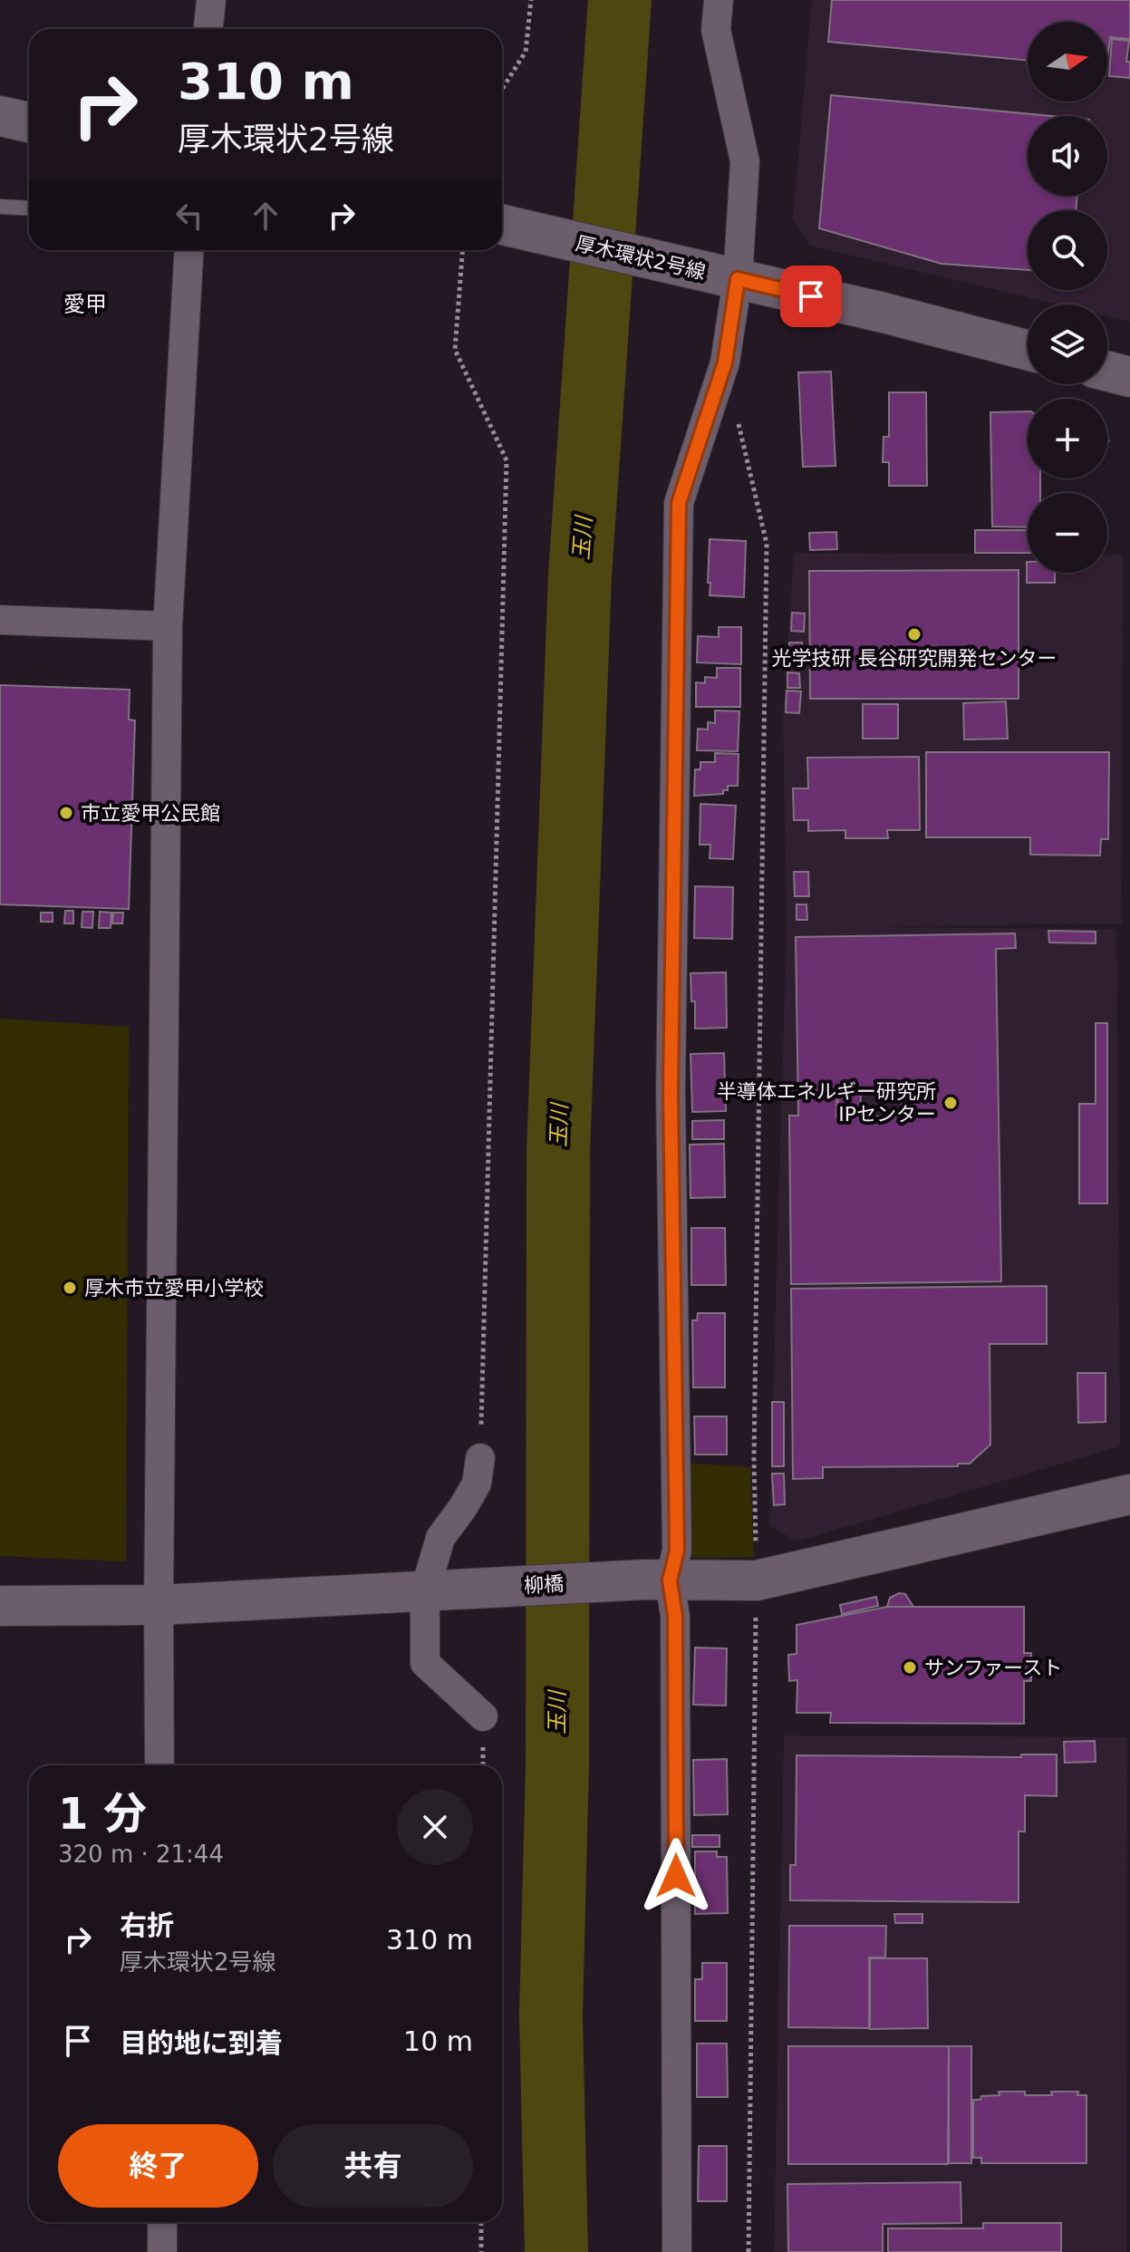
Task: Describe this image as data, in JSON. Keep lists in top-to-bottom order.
{
  "streets": {
    "street": ["厚木環状2号線", "柳橋"]
  },
  "districts": ["愛甲"],
  "water": ["玉川"],
  "places": [
    "光学技研 長谷研究開発センター",
    "市立愛甲公民館",
    "半導体エネルギー研究所 IPセンター",
    "厚木市立愛甲小学校",
    "サンファースト"
  ],
  "north": "right",
  "page": {
    "map_buttons": ["+", "−"],
    "turn": ["310 m", "厚木環状2号線"],
    "heading": ["1 分", "320 m · 21:44"],
    "list": [
      {
        "name": "右折",
        "note": "厚木環状2号線",
        "value": "310 m"
      },
      {
        "name": "目的地に到着",
        "value": "10 m"
      }
    ],
    "buttons": ["終了", "共有"]
  }
}
